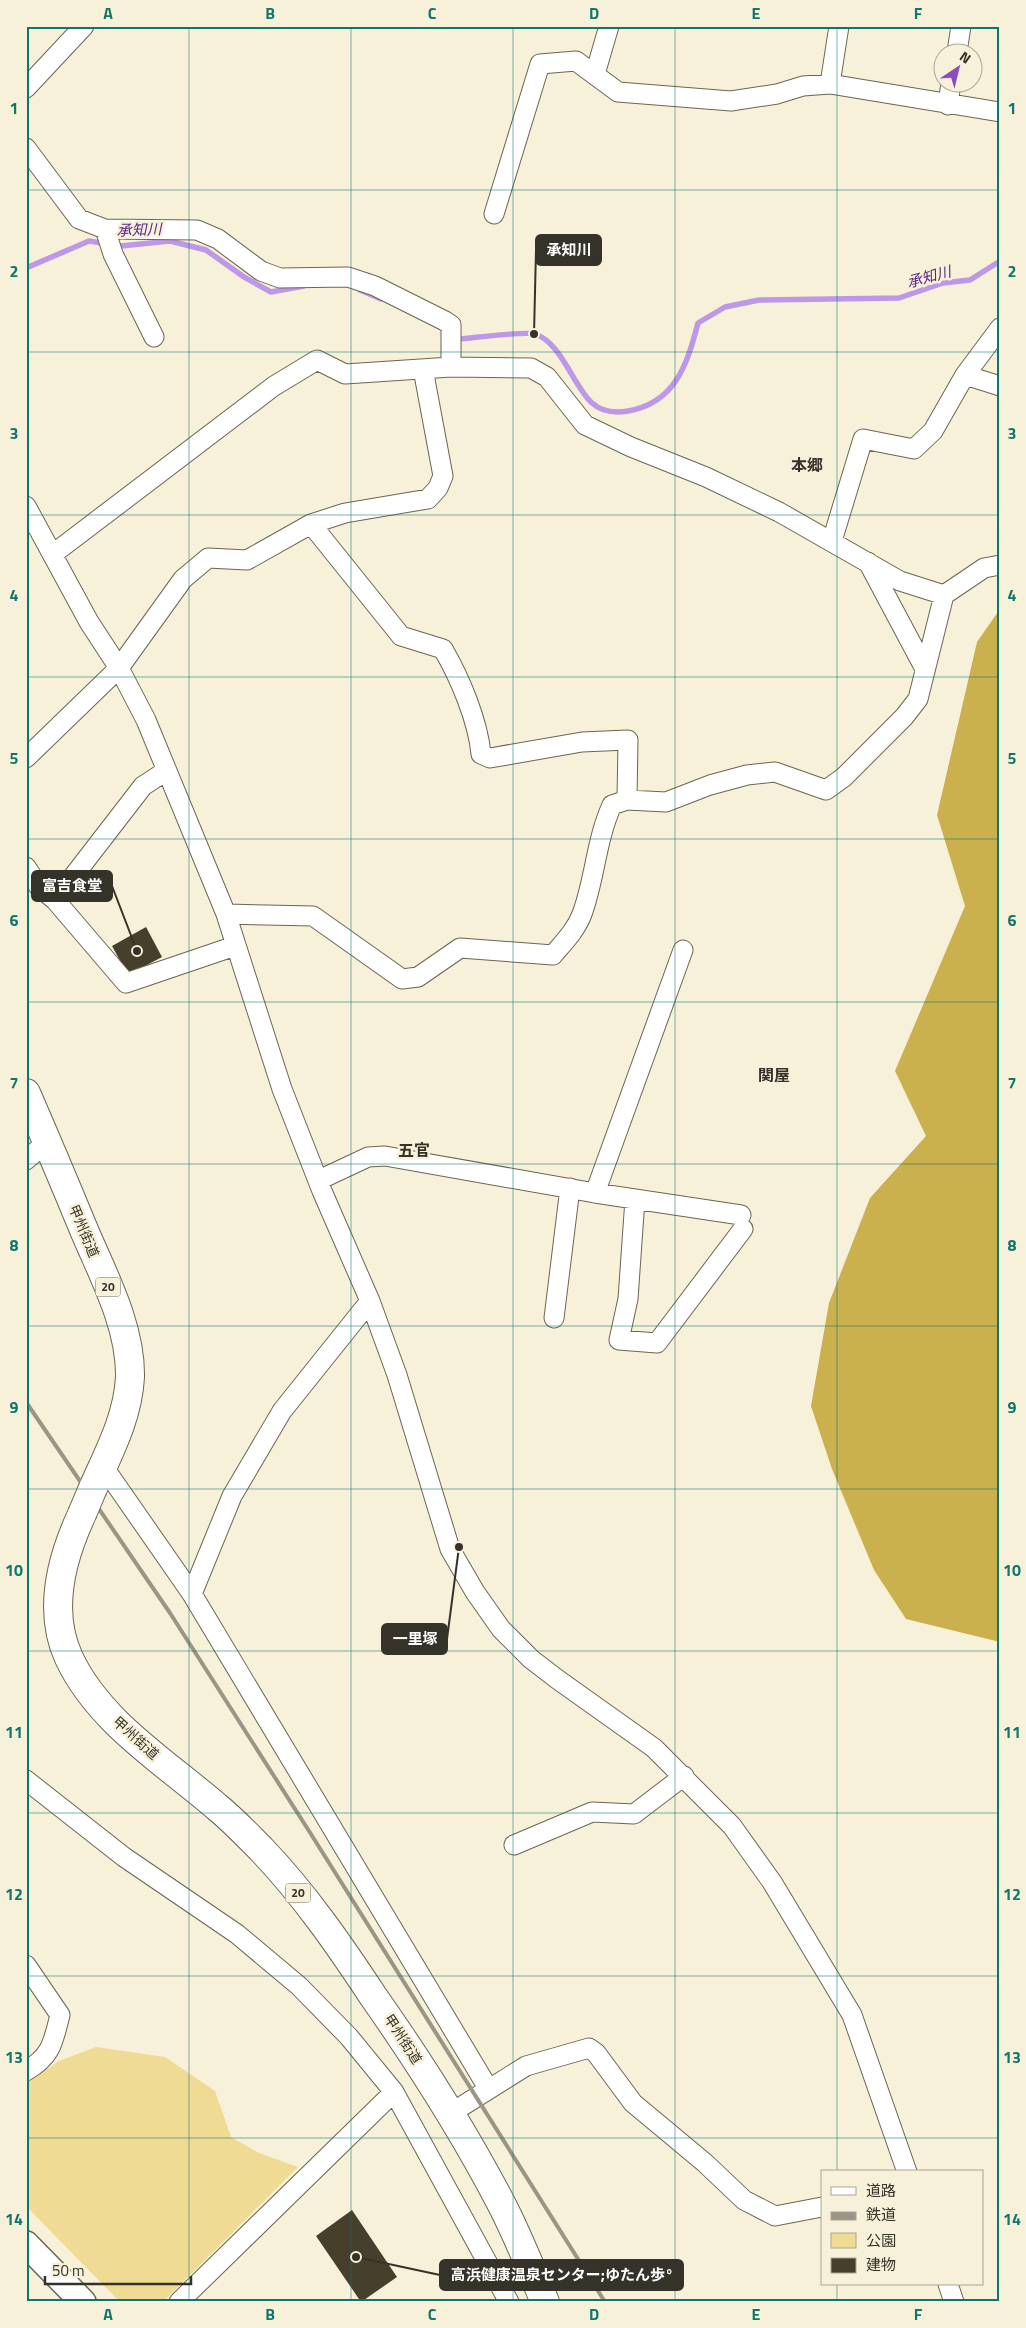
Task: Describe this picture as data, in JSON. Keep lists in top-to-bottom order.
{
  "streets": {
    "highway": ["甲州街道", "20"]
  },
  "districts": ["本郷", "関屋", "五官"],
  "water": ["承知川"],
  "places": [
    "承知川",
    "富吉食堂",
    "一里塚",
    "高浜健康温泉センター;ゆたん歩°"
  ],
  "legend": [
    "道路",
    "鉄道",
    "公園",
    "建物"
  ],
  "scale_bar": "50 m",
  "north": "top right",
  "grid": {
    "columns": [
      "A",
      "B",
      "C",
      "D",
      "E",
      "F"
    ],
    "rows": [
      "1",
      "2",
      "3",
      "4",
      "5",
      "6",
      "7",
      "8",
      "9",
      "10",
      "11",
      "12",
      "13",
      "14"
    ]
  }
}
